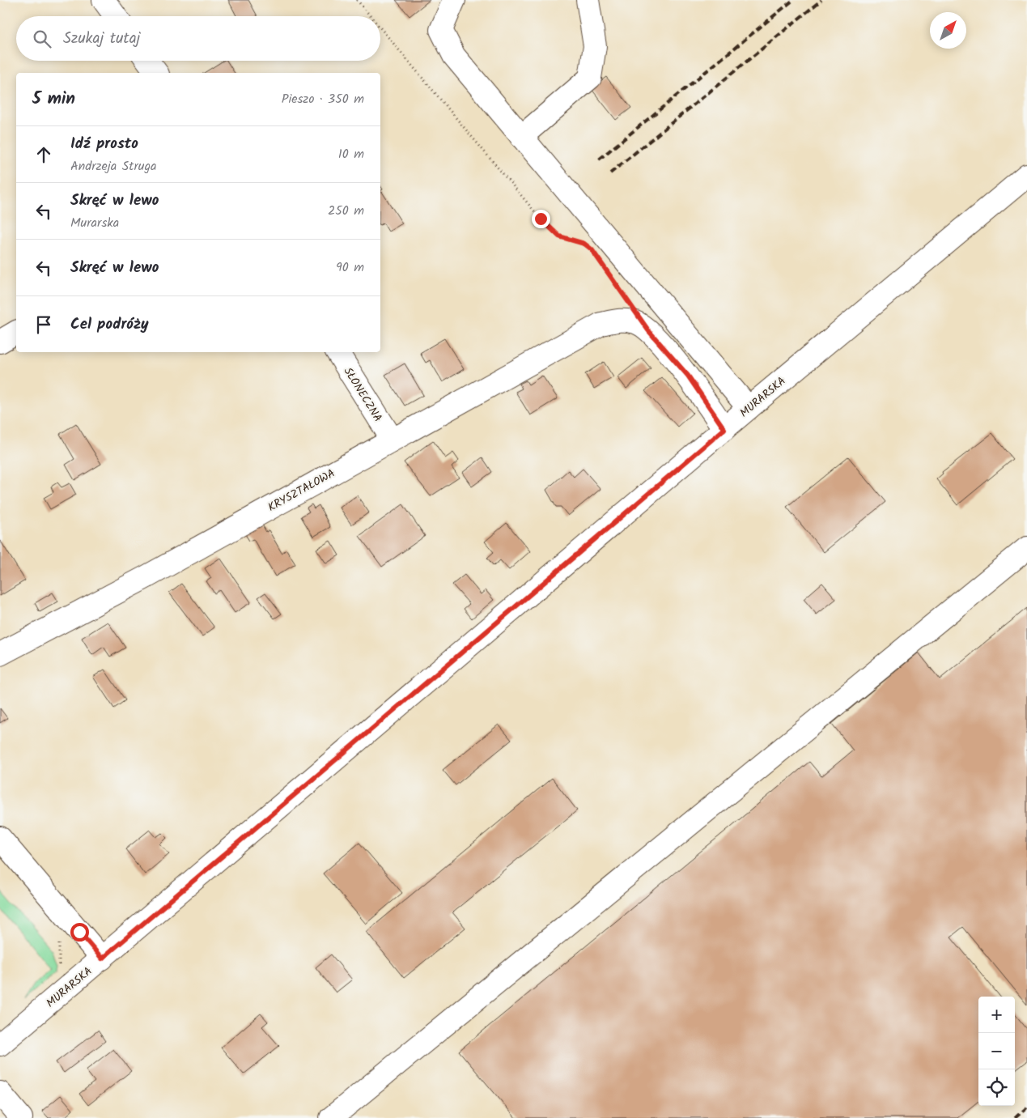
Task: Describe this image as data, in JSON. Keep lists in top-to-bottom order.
{
  "streets": {
    "street": ["SŁONECZNA", "MURARSKA", "KRYSZTAŁOWA"]
  },
  "crossings": [
    ["SŁONECZNA", "KRYSZTAŁOWA"],
    ["MURARSKA", "KRYSZTAŁOWA"]
  ],
  "north": "top right",
  "page": {
    "search": "Szukaj tutaj",
    "heading": ["5 min", "Pieszo · 350 m"],
    "list": [
      ["Idź prosto", "Andrzeja Struga", "10 m"],
      ["Skręć w lewo", "Murarska", "250 m"],
      ["Skręć w lewo", "90 m"],
      "Cel podróży"
    ],
    "map_buttons": ["+", "−"]
  }
}
